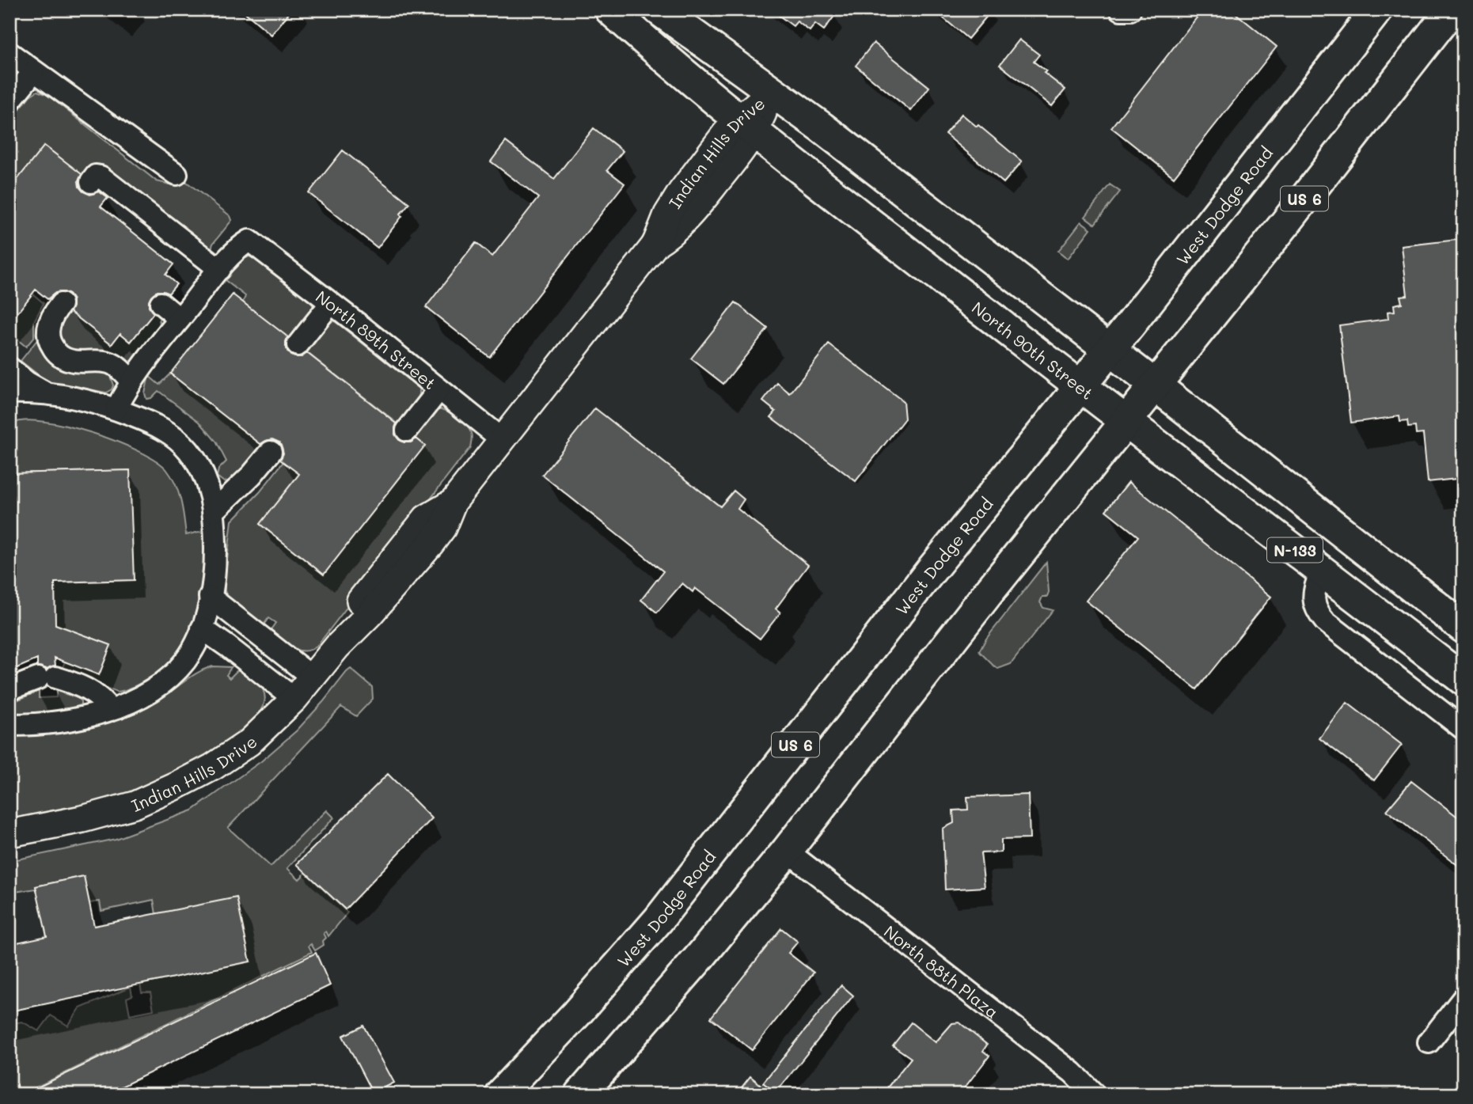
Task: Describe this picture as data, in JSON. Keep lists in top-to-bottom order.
{
  "streets": {
    "main road": [
      "US 6",
      "West Dodge Road",
      "North 90th Street",
      "N-133"
    ],
    "street": ["Indian Hills Drive", "North 89th Street", "North 88th Plaza"]
  },
  "crossings": [
    ["Indian Hills Drive", "North 89th Street"],
    ["Indian Hills Drive", "North 90th Street"],
    ["US 6", "North 90th Street"],
    ["US 6", "N-133"],
    ["US 6", "North 88th Plaza"],
    ["West Dodge Road", "North 90th Street"],
    ["West Dodge Road", "N-133"]
  ]
}
